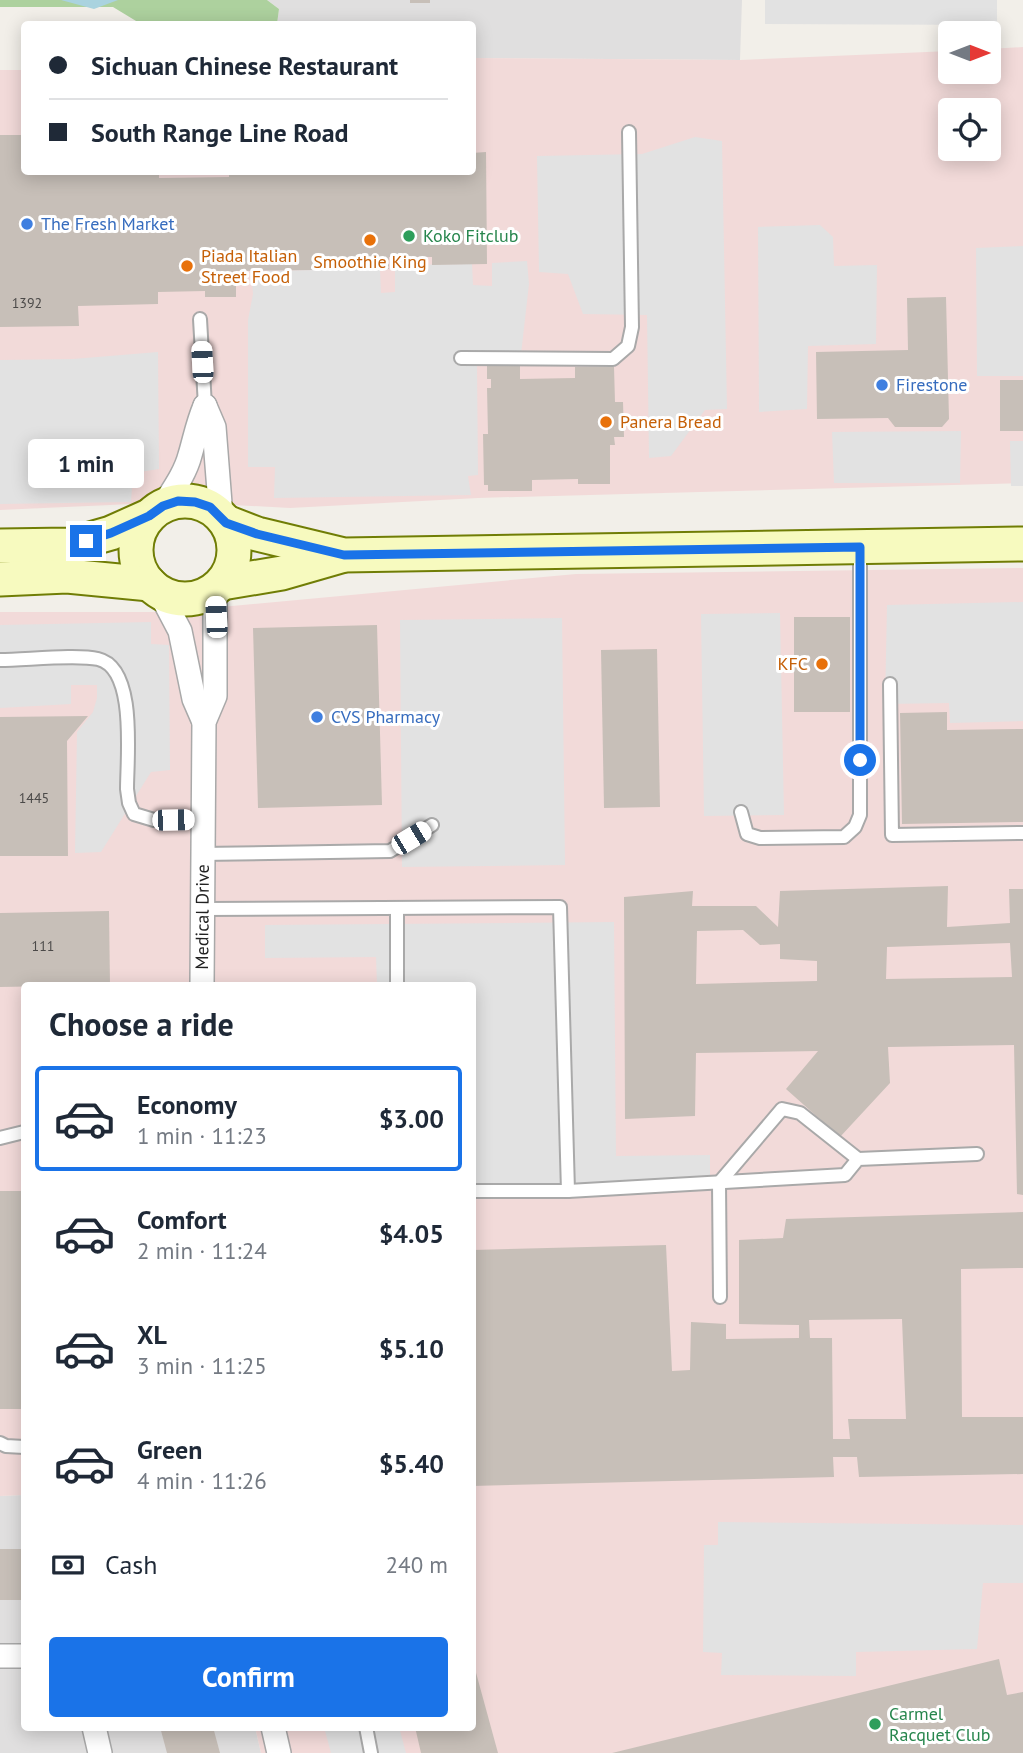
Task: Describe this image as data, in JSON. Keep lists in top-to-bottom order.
{
  "streets": {
    "street": ["Medical Drive"]
  },
  "places": [
    "The Fresh Market",
    "Koko Fitclub",
    "Smoothie King",
    "Piada Italian Street Food",
    "Firestone",
    "Panera Bread",
    "KFC",
    "CVS Pharmacy",
    "Carmel Racquet Club"
  ],
  "house_numbers": ["1392", "1445", "111"],
  "north": "right",
  "page": {
    "banner": ["Sichuan Chinese Restaurant", "South Range Line Road"],
    "bubble": "1 min",
    "heading": "Choose a ride",
    "list": [
      {
        "name": "Economy",
        "note": "1 min · 11:23",
        "value": "$3.00"
      },
      {
        "name": "Comfort",
        "note": "2 min · 11:24",
        "value": "$4.05"
      },
      {
        "name": "XL",
        "note": "3 min · 11:25",
        "value": "$5.10"
      },
      {
        "name": "Green",
        "note": "4 min · 11:26",
        "value": "$5.40"
      }
    ],
    "pay": ["Cash", "240 m"],
    "buttons": "Confirm"
  }
}
